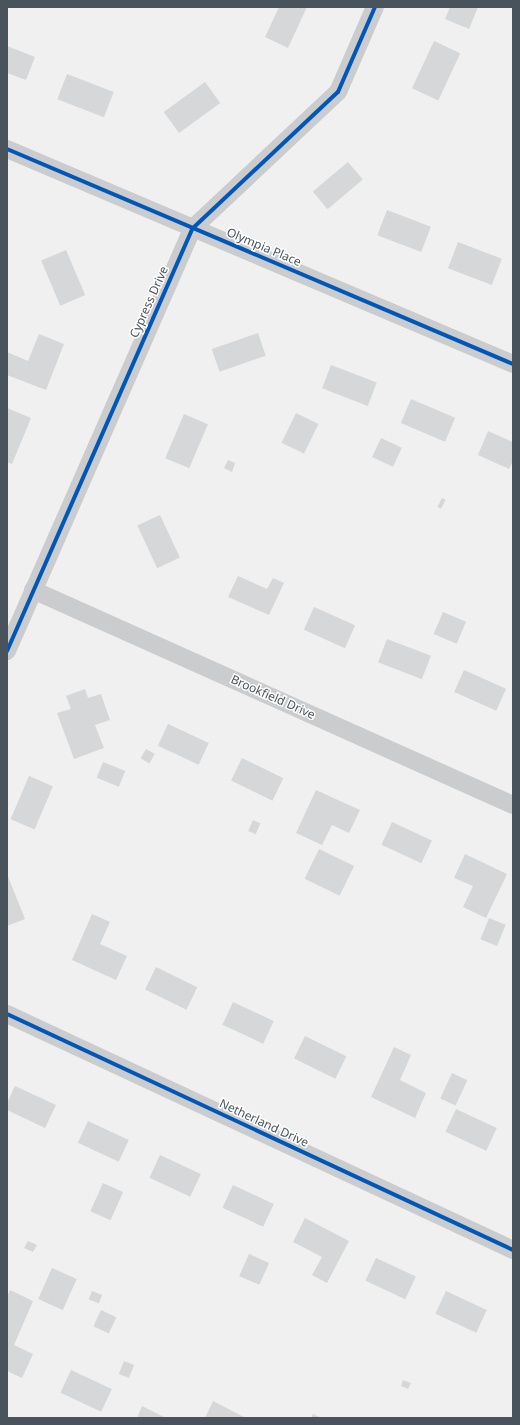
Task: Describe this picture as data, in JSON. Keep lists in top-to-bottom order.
{
  "streets": {
    "street": [
      "Olympia Place",
      "Cypress Drive",
      "Brookfield Drive",
      "Netherland Drive"
    ]
  },
  "crossings": [
    ["Olympia Place", "Cypress Drive"],
    ["Cypress Drive", "Brookfield Drive"]
  ]
}
